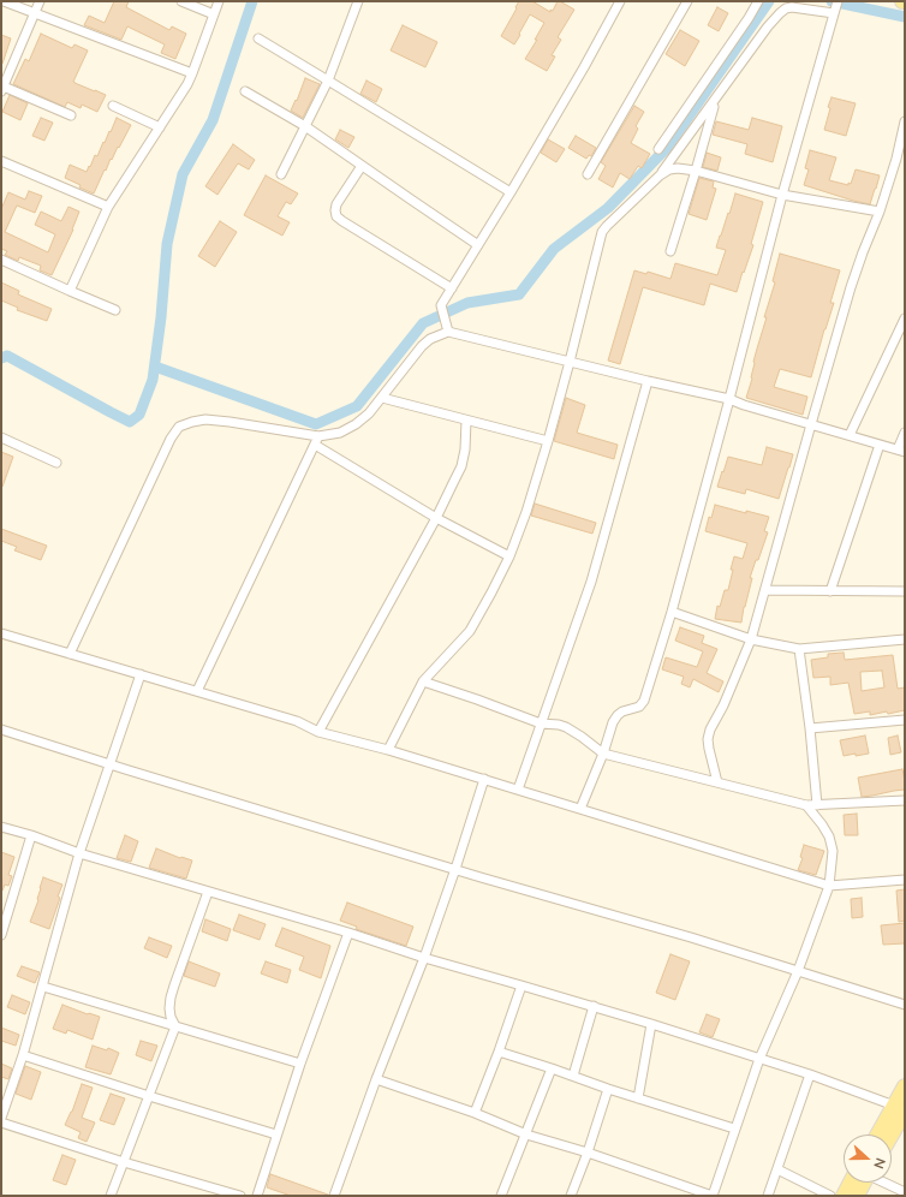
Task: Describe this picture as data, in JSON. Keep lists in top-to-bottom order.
{
  "north": "right"
}
